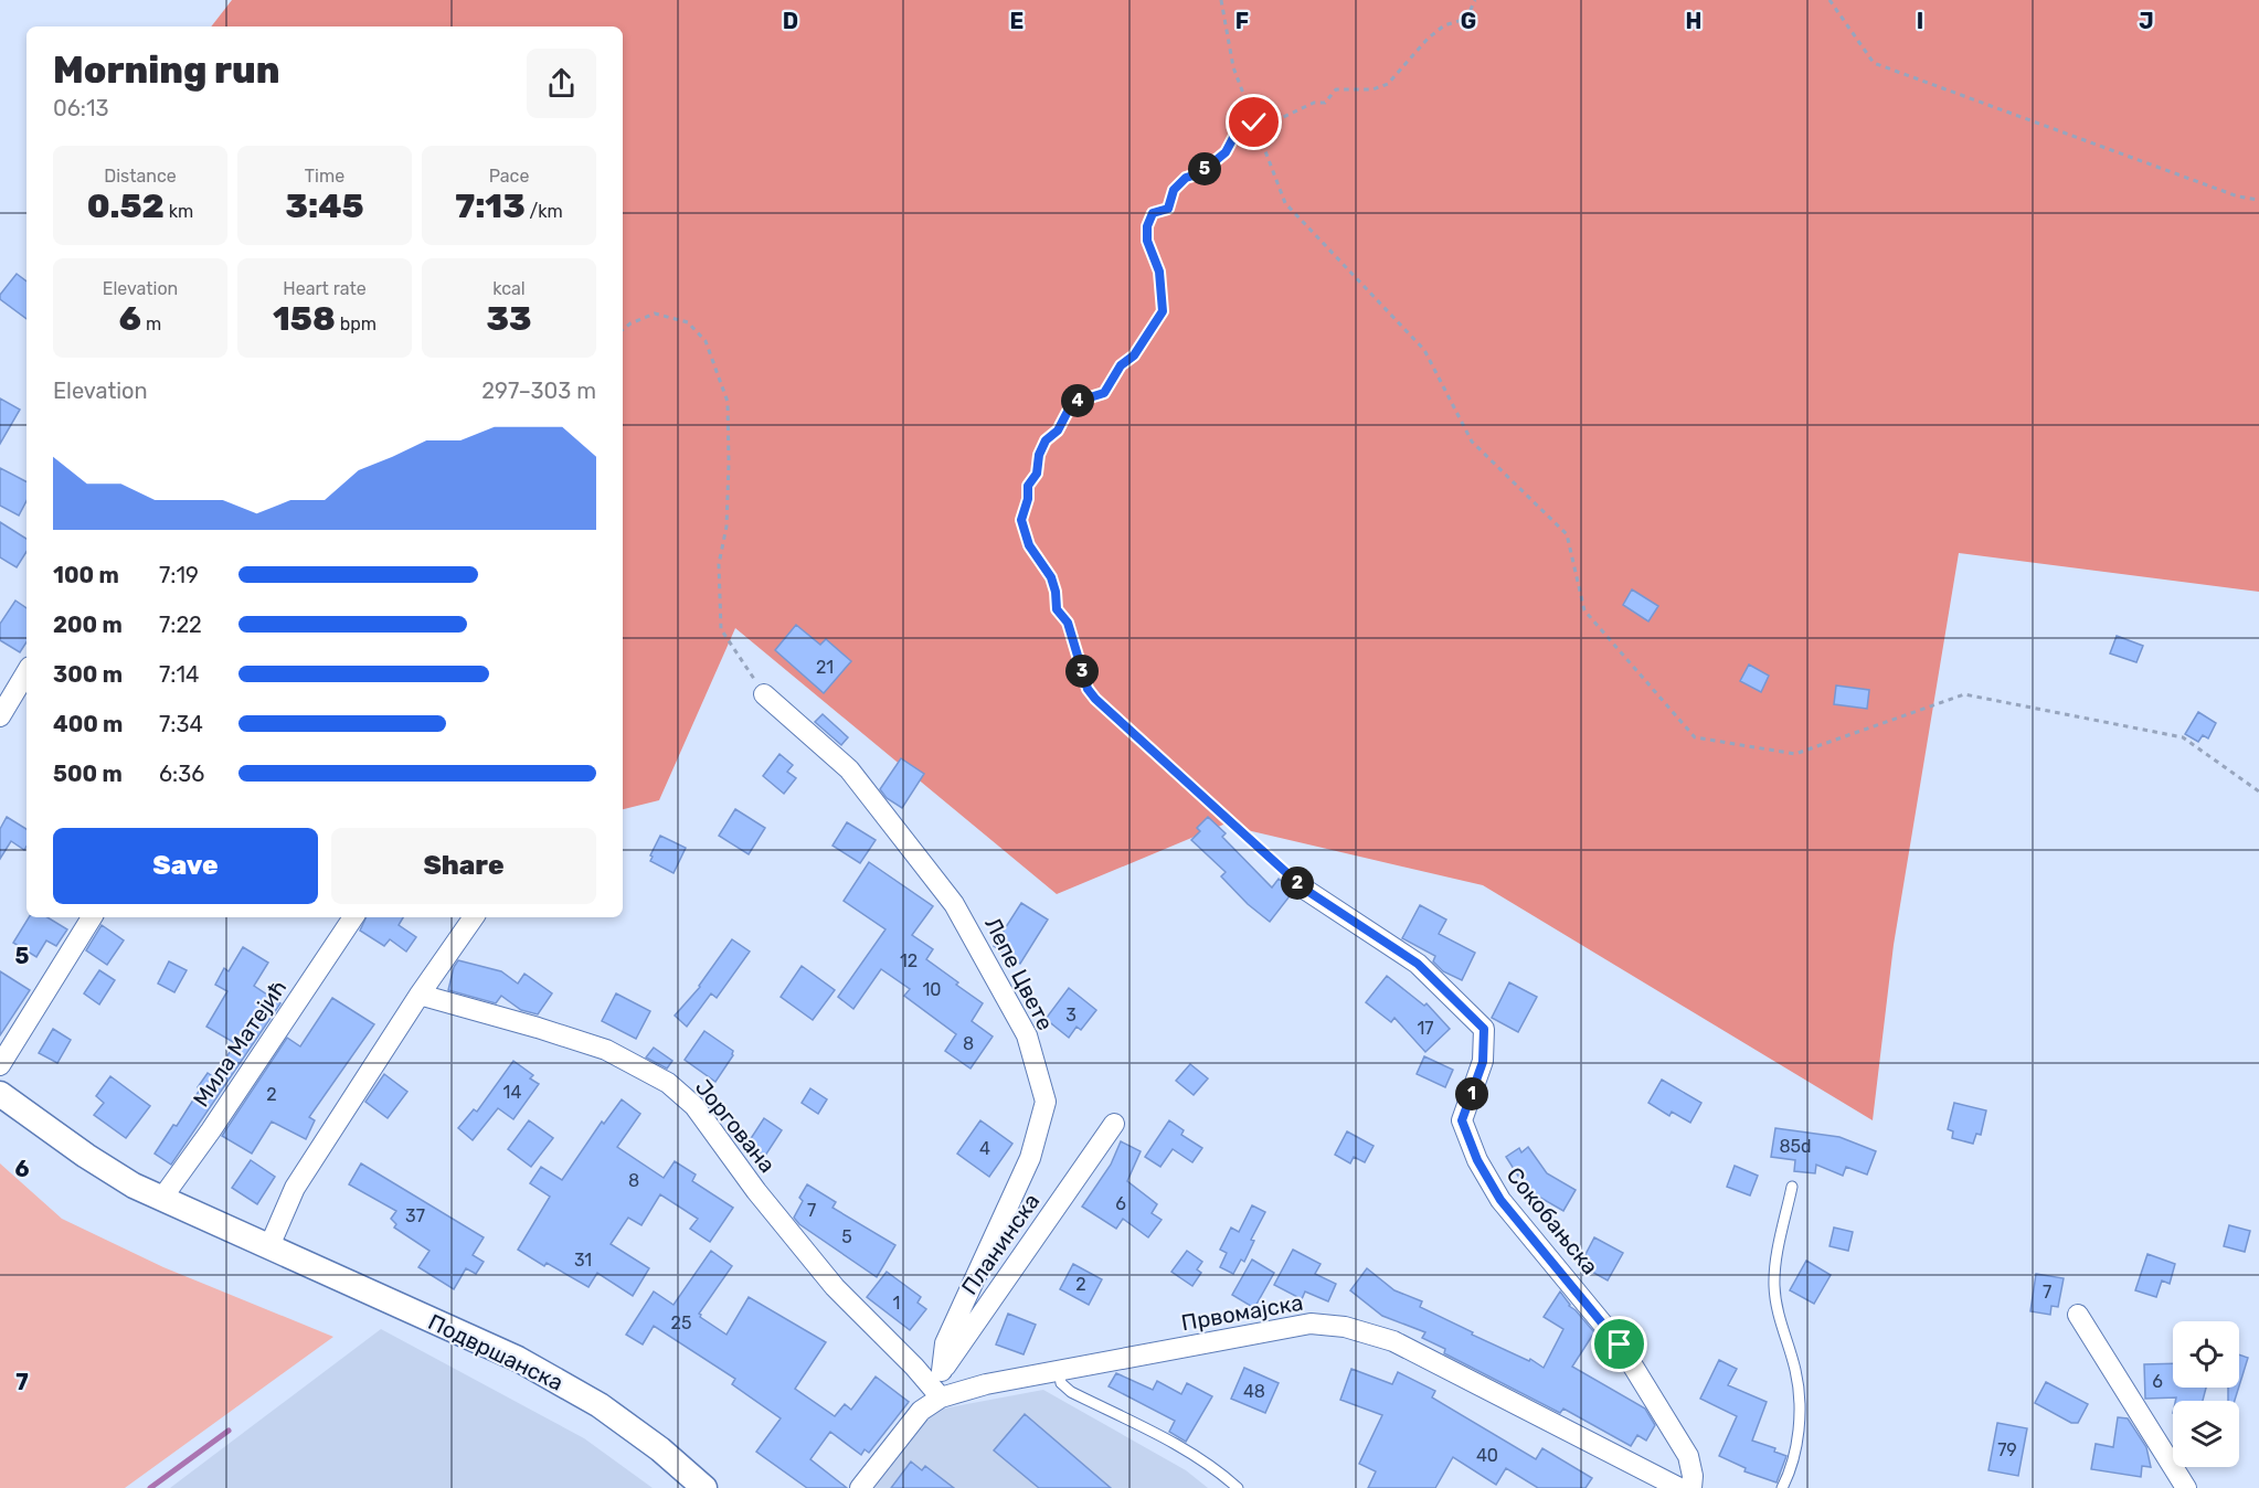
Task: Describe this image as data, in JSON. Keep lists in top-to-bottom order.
{
  "streets": {
    "street": [
      "Лепе Цвете",
      "Мила Матејић",
      "Јоргована",
      "Сокобањска",
      "Планинска",
      "Првомајска",
      "Подвршанска"
    ]
  },
  "crossings": [
    ["Лепе Цвете", "Планинска"],
    ["Мила Матејић", "Подвршанска"],
    ["Јоргована", "Првомајска"]
  ],
  "house_numbers": [
    "21",
    "12",
    "10",
    "3",
    "17",
    "8",
    "14",
    "2",
    "85d",
    "4",
    "8",
    "6",
    "7",
    "37",
    "5",
    "31",
    "2",
    "7",
    "1",
    "25",
    "6",
    "48",
    "79",
    "40"
  ],
  "page": {
    "heading": ["Morning run", "06:13"],
    "stats": [
      ["Distance", "0.52 km"],
      ["Time", "3:45"],
      ["Pace", "7:13 /km"],
      ["Elevation", "6 m"],
      ["Heart rate", "158 bpm"],
      ["kcal", "33"]
    ],
    "pins": [
      "5",
      "4",
      "3",
      "2",
      "1"
    ],
    "chart": ["Elevation", "297–303 m"],
    "list": [
      {
        "name": "100 m",
        "note": "7:19"
      },
      {
        "name": "200 m",
        "note": "7:22"
      },
      {
        "name": "300 m",
        "note": "7:14"
      },
      {
        "name": "400 m",
        "note": "7:34"
      },
      {
        "name": "500 m",
        "note": "6:36"
      }
    ],
    "buttons": ["Save", "Share"]
  },
  "grid": {
    "columns": [
      "D",
      "E",
      "F",
      "G",
      "H",
      "I",
      "J"
    ],
    "rows": ["5", "6", "7"]
  }
}
